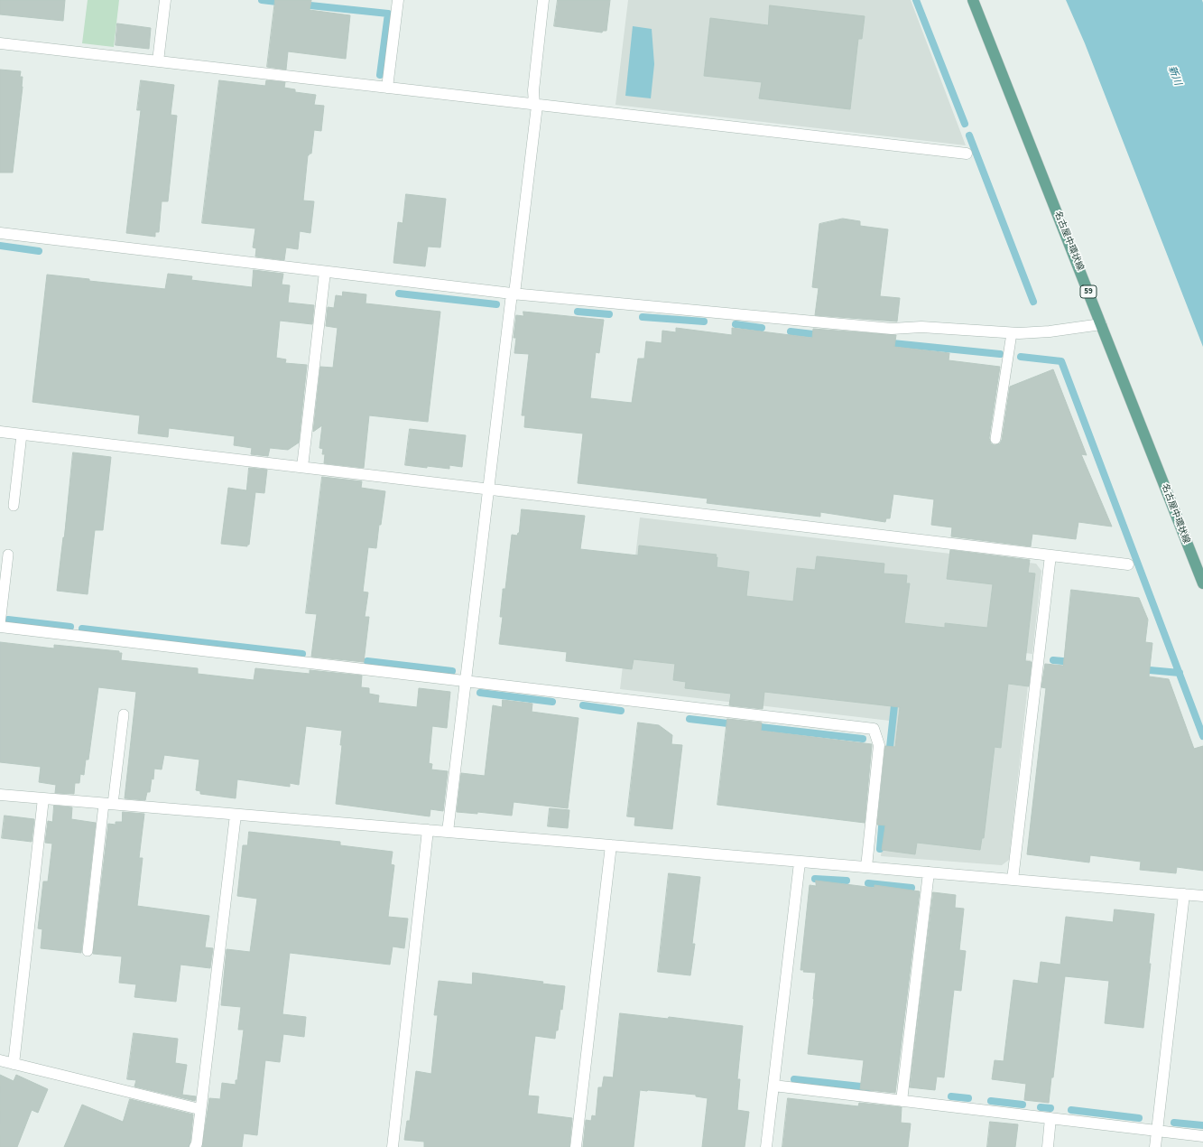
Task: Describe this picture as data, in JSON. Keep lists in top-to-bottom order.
{
  "streets": {
    "main road": ["名古屋中環状線", "59"]
  },
  "water": ["新川"]
}
